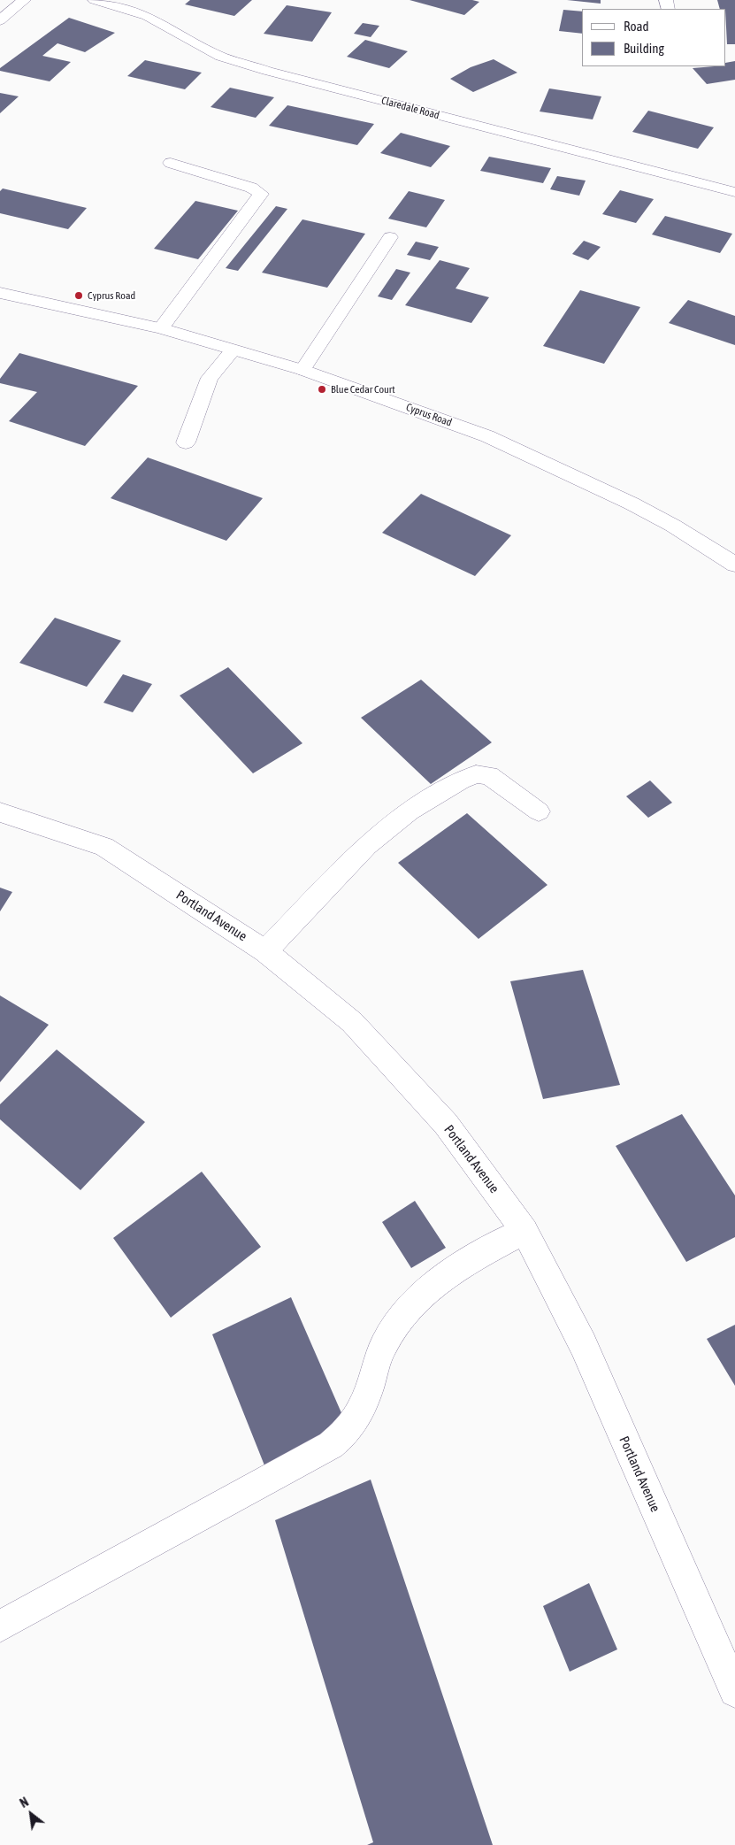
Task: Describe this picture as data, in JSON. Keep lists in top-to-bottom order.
{
  "streets": {
    "street": ["Claredale Road", "Cyprus Road", "Portland Avenue"]
  },
  "places": ["Cyprus Road", "Blue Cedar Court"],
  "legend": ["Road", "Building"],
  "north": "top left"
}
